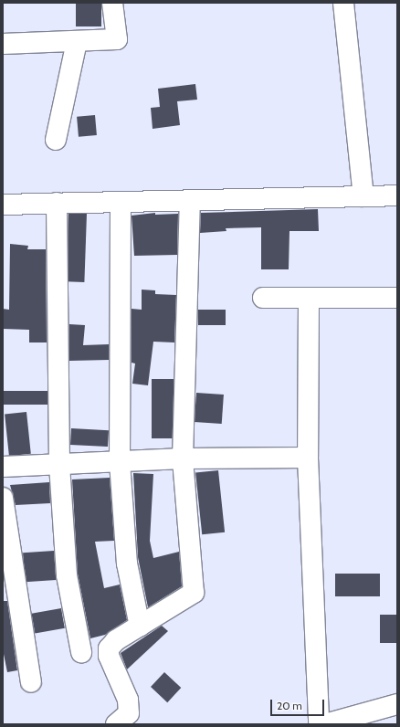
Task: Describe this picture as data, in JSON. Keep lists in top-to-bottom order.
{
  "scale_bar": "20 m"
}
